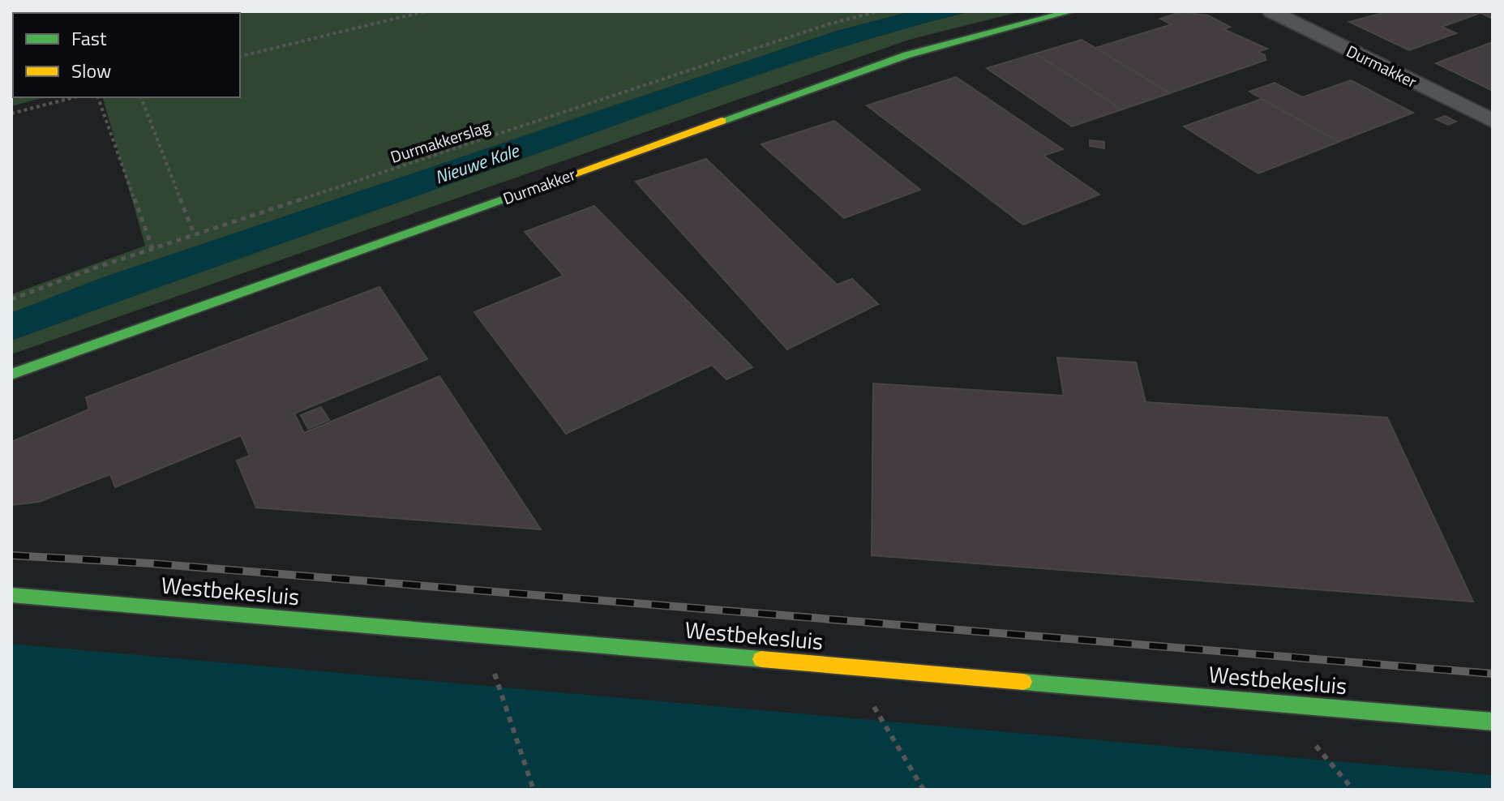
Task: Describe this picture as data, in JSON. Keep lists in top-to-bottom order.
{
  "streets": {
    "street": ["Durmakker", "Westbekesluis"],
    "path": ["Durmakkerslag"]
  },
  "water": ["Nieuwe Kale"],
  "legend": ["Fast", "Slow"]
}
